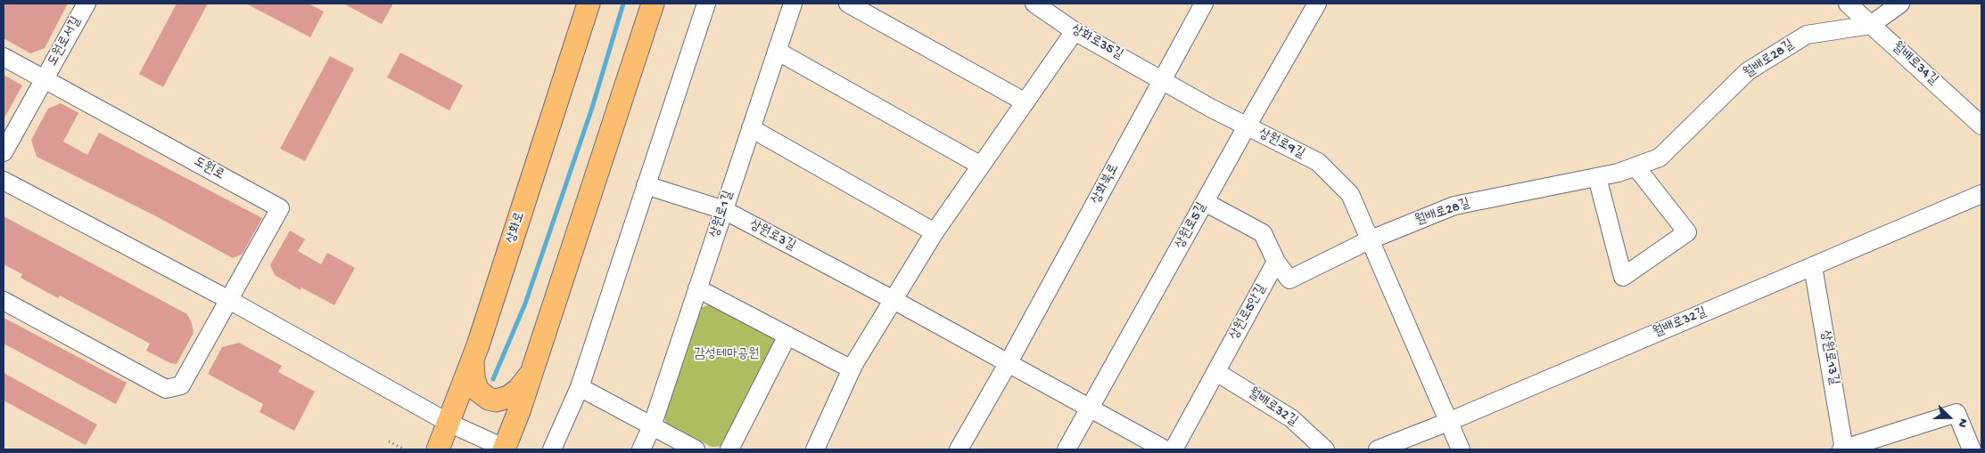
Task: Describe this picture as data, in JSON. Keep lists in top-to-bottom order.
{
  "streets": {
    "main road": ["상화로"],
    "street": [
      "도원로서길",
      "상화로35길",
      "월배로28길",
      "월배로34길",
      "상원로9길",
      "도원로",
      "상화북로",
      "상원로1길",
      "상원로5길",
      "상원로3길",
      "상원로5안길",
      "월배로32길",
      "상원로13길"
    ]
  },
  "crossings": [
    ["도원로서길", "도원로"],
    ["상화로35길", "상원로9길"],
    ["상화로35길", "상화북로"],
    ["월배로28길", "월배로34길"],
    ["월배로28길", "상원로9길"],
    ["상원로9길", "상화북로"],
    ["상원로9길", "상원로5길"],
    ["상원로9길", "월배로32길"],
    ["상원로1길", "상원로3길"],
    ["상원로5안길", "월배로32길"],
    ["월배로32길", "상원로13길"]
  ],
  "parks": ["감성테마공원"],
  "north": "right"
}
